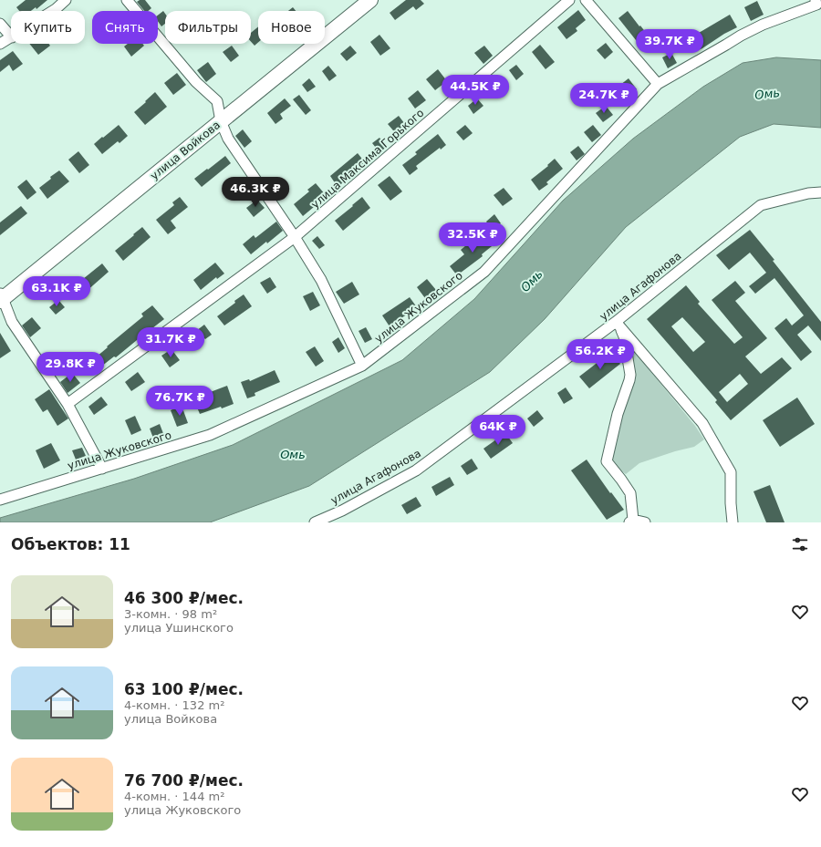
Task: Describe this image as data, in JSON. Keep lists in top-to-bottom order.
{
  "streets": {
    "main road": ["улица Войкова"],
    "street": ["улица Максима Горького", "улица Агафонова", "улица Жуковского"]
  },
  "water": ["Омь"],
  "page": {
    "chip": [
      "Купить",
      "Снять",
      "Фильтры",
      "Новое"
    ],
    "price": [
      "39.7K ₽",
      "44.5K ₽",
      "24.7K ₽",
      "46.3K ₽",
      "32.5K ₽",
      "63.1K ₽",
      "31.7K ₽",
      "56.2K ₽",
      "29.8K ₽",
      "76.7K ₽",
      "64K ₽"
    ],
    "heading": "Объектов: 11",
    "list": [
      {
        "name": "46 300 ₽/мес.",
        "note": "3-комн. · 98 m² · улица Ушинского"
      },
      {
        "name": "63 100 ₽/мес.",
        "note": "4-комн. · 132 m² · улица Войкова"
      },
      {
        "name": "76 700 ₽/мес.",
        "note": "4-комн. · 144 m² · улица Жуковского"
      }
    ]
  }
}
